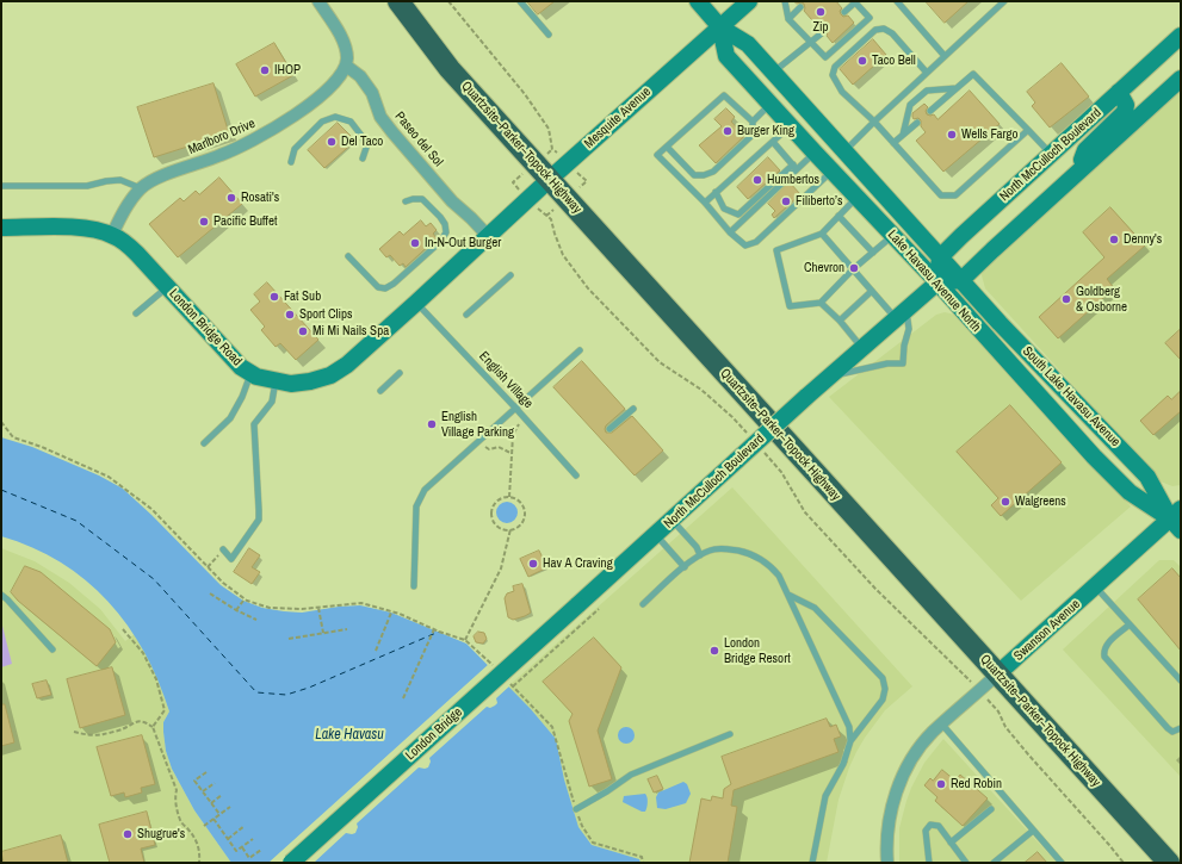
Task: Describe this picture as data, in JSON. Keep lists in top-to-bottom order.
{
  "streets": {
    "highway": ["Quartzsite–Parker–Topock Highway"],
    "main road": [
      "Mesquite Avenue",
      "North McCulloch Boulevard",
      "Lake Havasu Avenue North",
      "London Bridge Road",
      "South Lake Havasu Avenue",
      "Swanson Avenue",
      "London Bridge"
    ],
    "street": ["Marlboro Drive", "Paseo del Sol"],
    "lane": ["English Village"]
  },
  "crossings": [
    ["Mesquite Avenue", "Paseo del Sol"],
    ["Mesquite Avenue", "Quartzsite–Parker–Topock Highway"],
    ["Mesquite Avenue", "Lake Havasu Avenue North"],
    ["Mesquite Avenue", "London Bridge Road"],
    ["Marlboro Drive", "Paseo del Sol"],
    ["Marlboro Drive", "London Bridge Road"],
    ["Paseo del Sol", "London Bridge Road"],
    ["Quartzsite–Parker–Topock Highway", "Swanson Avenue"],
    ["North McCulloch Boulevard", "Lake Havasu Avenue North"],
    ["North McCulloch Boulevard", "London Bridge"],
    ["Lake Havasu Avenue North", "South Lake Havasu Avenue"],
    ["Lake Havasu Avenue North", "Swanson Avenue"],
    ["London Bridge Road", "English Village"],
    ["South Lake Havasu Avenue", "Swanson Avenue"]
  ],
  "water": ["Lake Havasu"],
  "places": [
    "Zip",
    "Taco Bell",
    "IHOP",
    "Burger King",
    "Wells Fargo",
    "Del Taco",
    "Humbertos",
    "Rosati's",
    "Filiberto’s",
    "Pacific Buffet",
    "Denny's",
    "In-N-Out Burger",
    "Chevron",
    "Fat Sub",
    "Goldberg & Osborne",
    "Sport Clips",
    "Mi Mi Nails Spa",
    "English Village Parking",
    "Walgreens",
    "Hav A Craving",
    "London Bridge Resort",
    "Red Robin",
    "Shugrue's"
  ]
}
